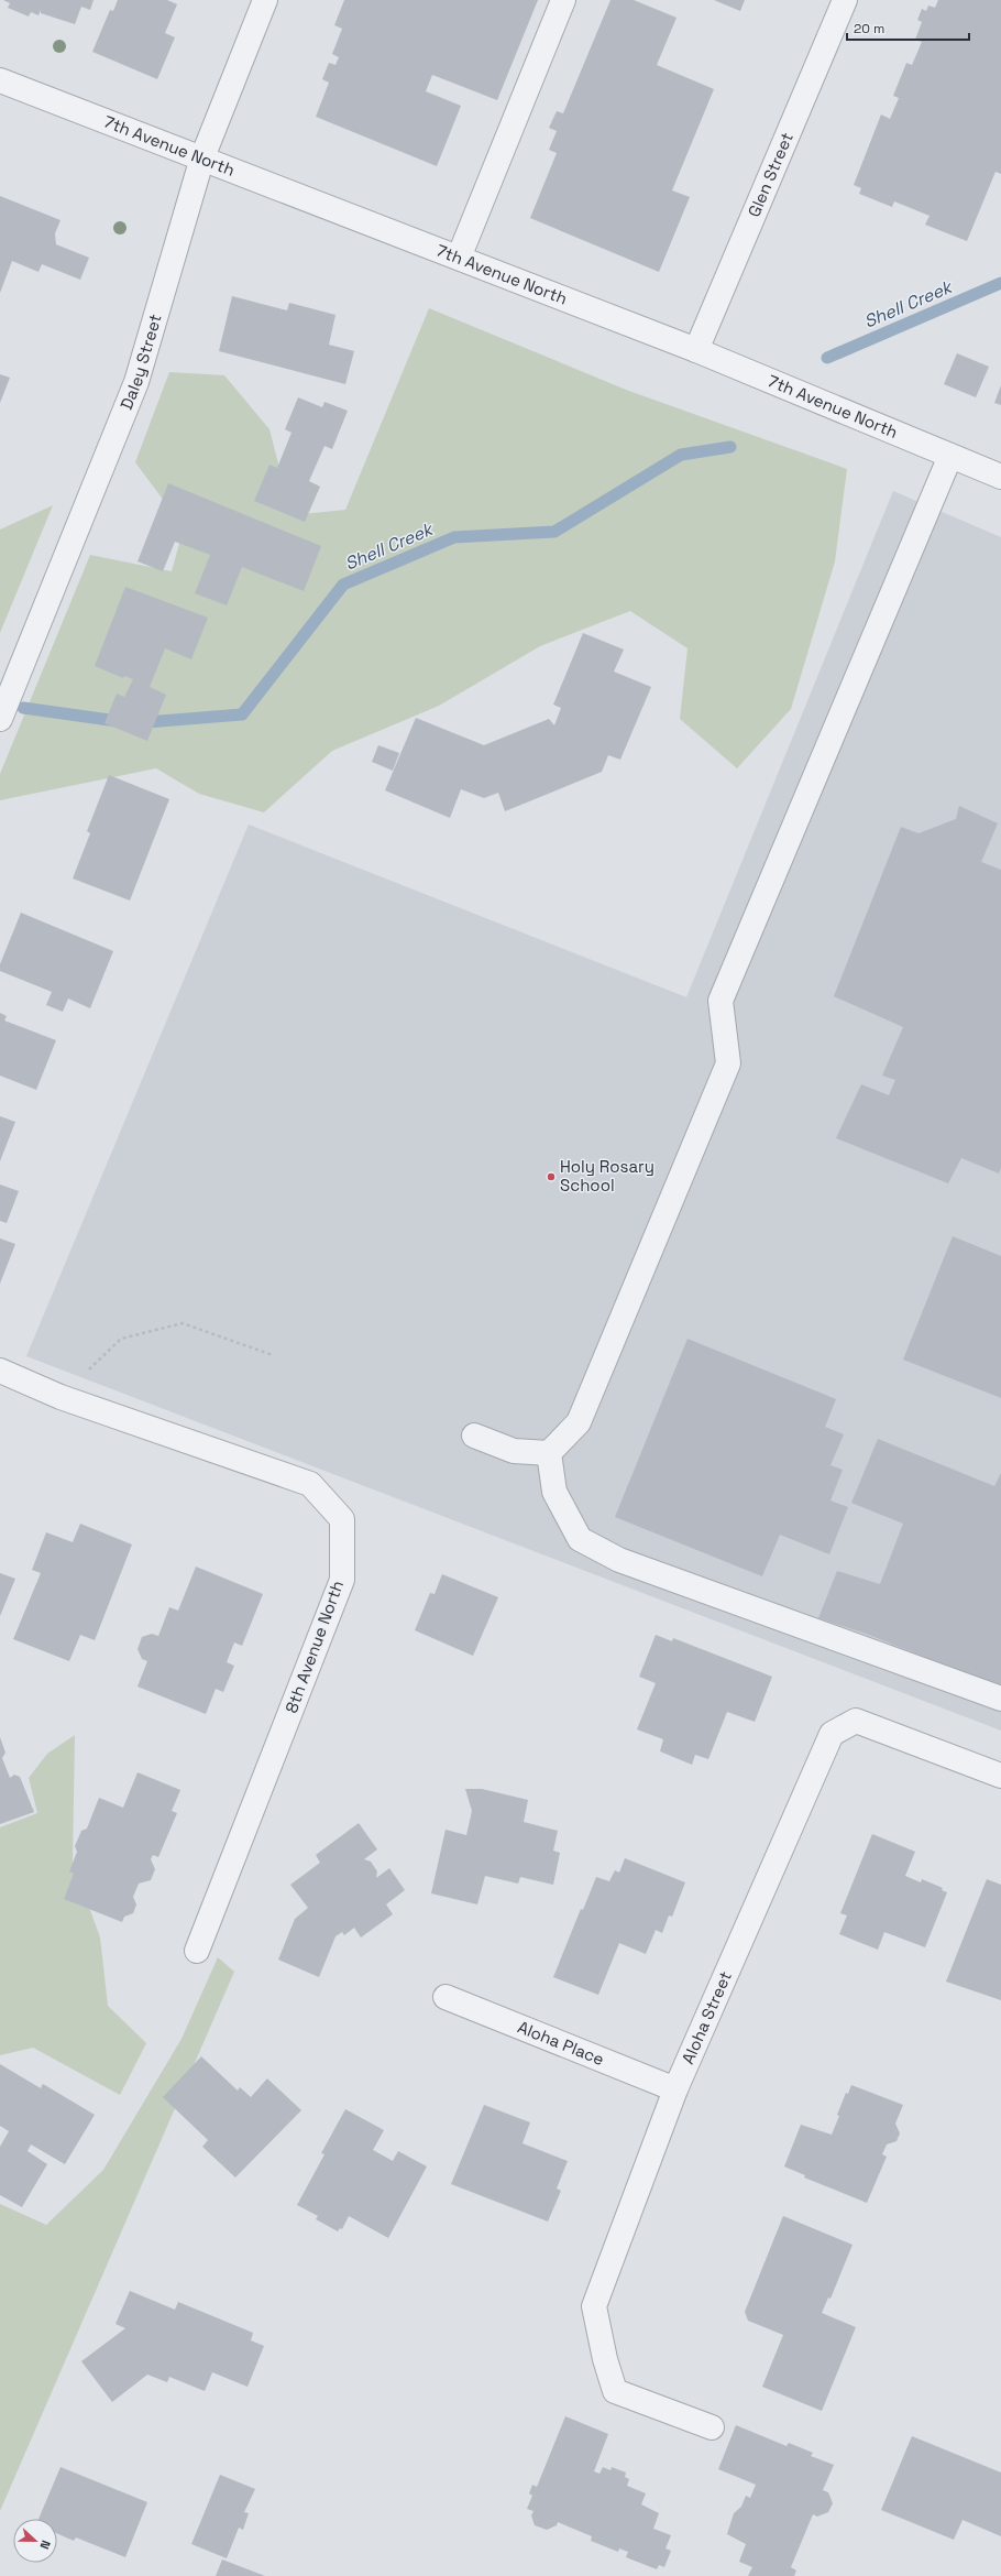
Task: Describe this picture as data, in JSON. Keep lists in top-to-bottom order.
{
  "streets": {
    "street": [
      "7th Avenue North",
      "Glen Street",
      "Daley Street",
      "8th Avenue North",
      "Aloha Street",
      "Aloha Place"
    ]
  },
  "crossings": [
    ["7th Avenue North", "Glen Street"],
    ["7th Avenue North", "Daley Street"],
    ["Aloha Street", "Aloha Place"]
  ],
  "water": ["Shell Creek"],
  "places": ["Holy Rosary School"],
  "scale_bar": "20 m",
  "north": "right"
}
